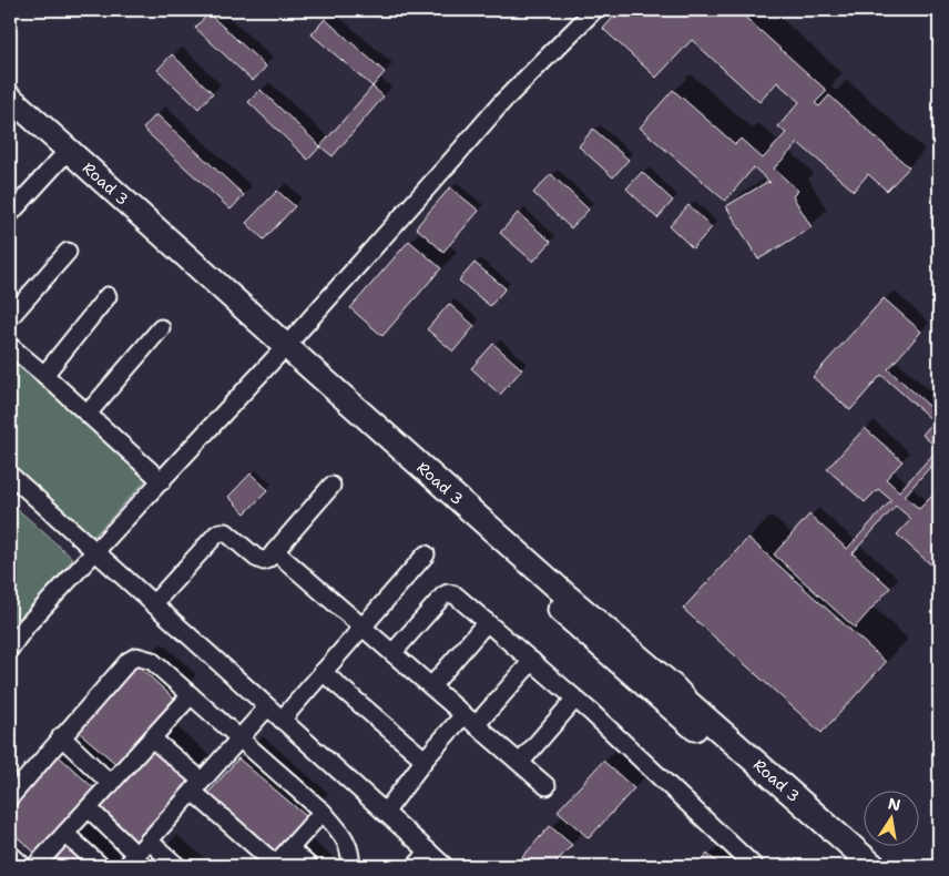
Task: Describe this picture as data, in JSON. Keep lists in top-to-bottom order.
{
  "streets": {
    "street": ["Road 3"]
  },
  "north": "top"
}
